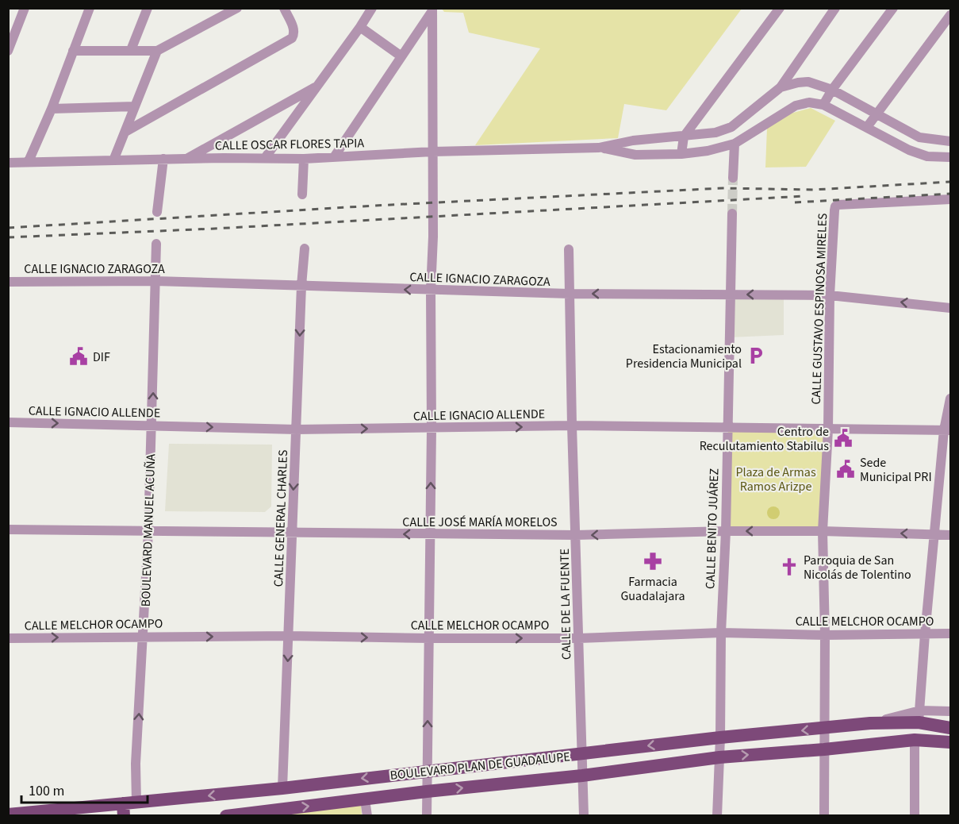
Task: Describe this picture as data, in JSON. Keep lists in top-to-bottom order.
{
  "streets": {
    "main road": ["BOULEVARD PLAN DE GUADALUPE"],
    "street": [
      "CALLE OSCAR FLORES TAPIA",
      "CALLE IGNACIO ZARAGOZA",
      "CALLE GUSTAVO ESPINOSA MIRELES",
      "CALLE IGNACIO ALLENDE",
      "CALLE GENERAL CHARLES",
      "CALLE JOSÉ MARÍA MORELOS",
      "CALLE BENITO JUÁREZ",
      "BOULEVARD MANUEL ACUÑA",
      "CALLE DE LA FUENTE",
      "CALLE MELCHOR OCAMPO"
    ]
  },
  "crossings": [
    ["CALLE IGNACIO ZARAGOZA", "CALLE GUSTAVO ESPINOSA MIRELES"],
    ["CALLE IGNACIO ZARAGOZA", "CALLE GENERAL CHARLES"],
    ["CALLE IGNACIO ZARAGOZA", "CALLE BENITO JUÁREZ"],
    ["CALLE IGNACIO ZARAGOZA", "BOULEVARD MANUEL ACUÑA"],
    ["CALLE IGNACIO ZARAGOZA", "CALLE DE LA FUENTE"],
    ["CALLE GUSTAVO ESPINOSA MIRELES", "CALLE IGNACIO ALLENDE"],
    ["CALLE GUSTAVO ESPINOSA MIRELES", "CALLE JOSÉ MARÍA MORELOS"],
    ["CALLE GUSTAVO ESPINOSA MIRELES", "CALLE MELCHOR OCAMPO"],
    ["CALLE GUSTAVO ESPINOSA MIRELES", "BOULEVARD PLAN DE GUADALUPE"],
    ["CALLE IGNACIO ALLENDE", "CALLE GENERAL CHARLES"],
    ["CALLE IGNACIO ALLENDE", "CALLE BENITO JUÁREZ"],
    ["CALLE IGNACIO ALLENDE", "BOULEVARD MANUEL ACUÑA"],
    ["CALLE IGNACIO ALLENDE", "CALLE DE LA FUENTE"],
    ["CALLE GENERAL CHARLES", "CALLE JOSÉ MARÍA MORELOS"],
    ["CALLE GENERAL CHARLES", "CALLE MELCHOR OCAMPO"],
    ["CALLE GENERAL CHARLES", "BOULEVARD PLAN DE GUADALUPE"],
    ["CALLE JOSÉ MARÍA MORELOS", "CALLE BENITO JUÁREZ"],
    ["CALLE JOSÉ MARÍA MORELOS", "BOULEVARD MANUEL ACUÑA"],
    ["CALLE JOSÉ MARÍA MORELOS", "CALLE DE LA FUENTE"],
    ["CALLE BENITO JUÁREZ", "CALLE MELCHOR OCAMPO"],
    ["CALLE BENITO JUÁREZ", "BOULEVARD PLAN DE GUADALUPE"],
    ["BOULEVARD MANUEL ACUÑA", "CALLE MELCHOR OCAMPO"],
    ["BOULEVARD MANUEL ACUÑA", "BOULEVARD PLAN DE GUADALUPE"],
    ["CALLE DE LA FUENTE", "CALLE MELCHOR OCAMPO"],
    ["CALLE DE LA FUENTE", "BOULEVARD PLAN DE GUADALUPE"]
  ],
  "one_way": [
    "CALLE IGNACIO ZARAGOZA",
    "CALLE IGNACIO ALLENDE",
    "CALLE GENERAL CHARLES",
    "CALLE JOSÉ MARÍA MORELOS",
    "BOULEVARD MANUEL ACUÑA",
    "CALLE MELCHOR OCAMPO"
  ],
  "parks": ["Plaza de Armas Ramos Arizpe"],
  "places": {
    "parking": ["Estacionamiento Presidencia Municipal"],
    "public building": ["DIF", "Centro de Reculutamiento Stabilus", "Sede Municipal PRI"],
    "pharmacy": ["Farmacia Guadalajara"],
    "church": ["Parroquia de San Nicolás de Tolentino"]
  },
  "scale_bar": "100 m"
}
